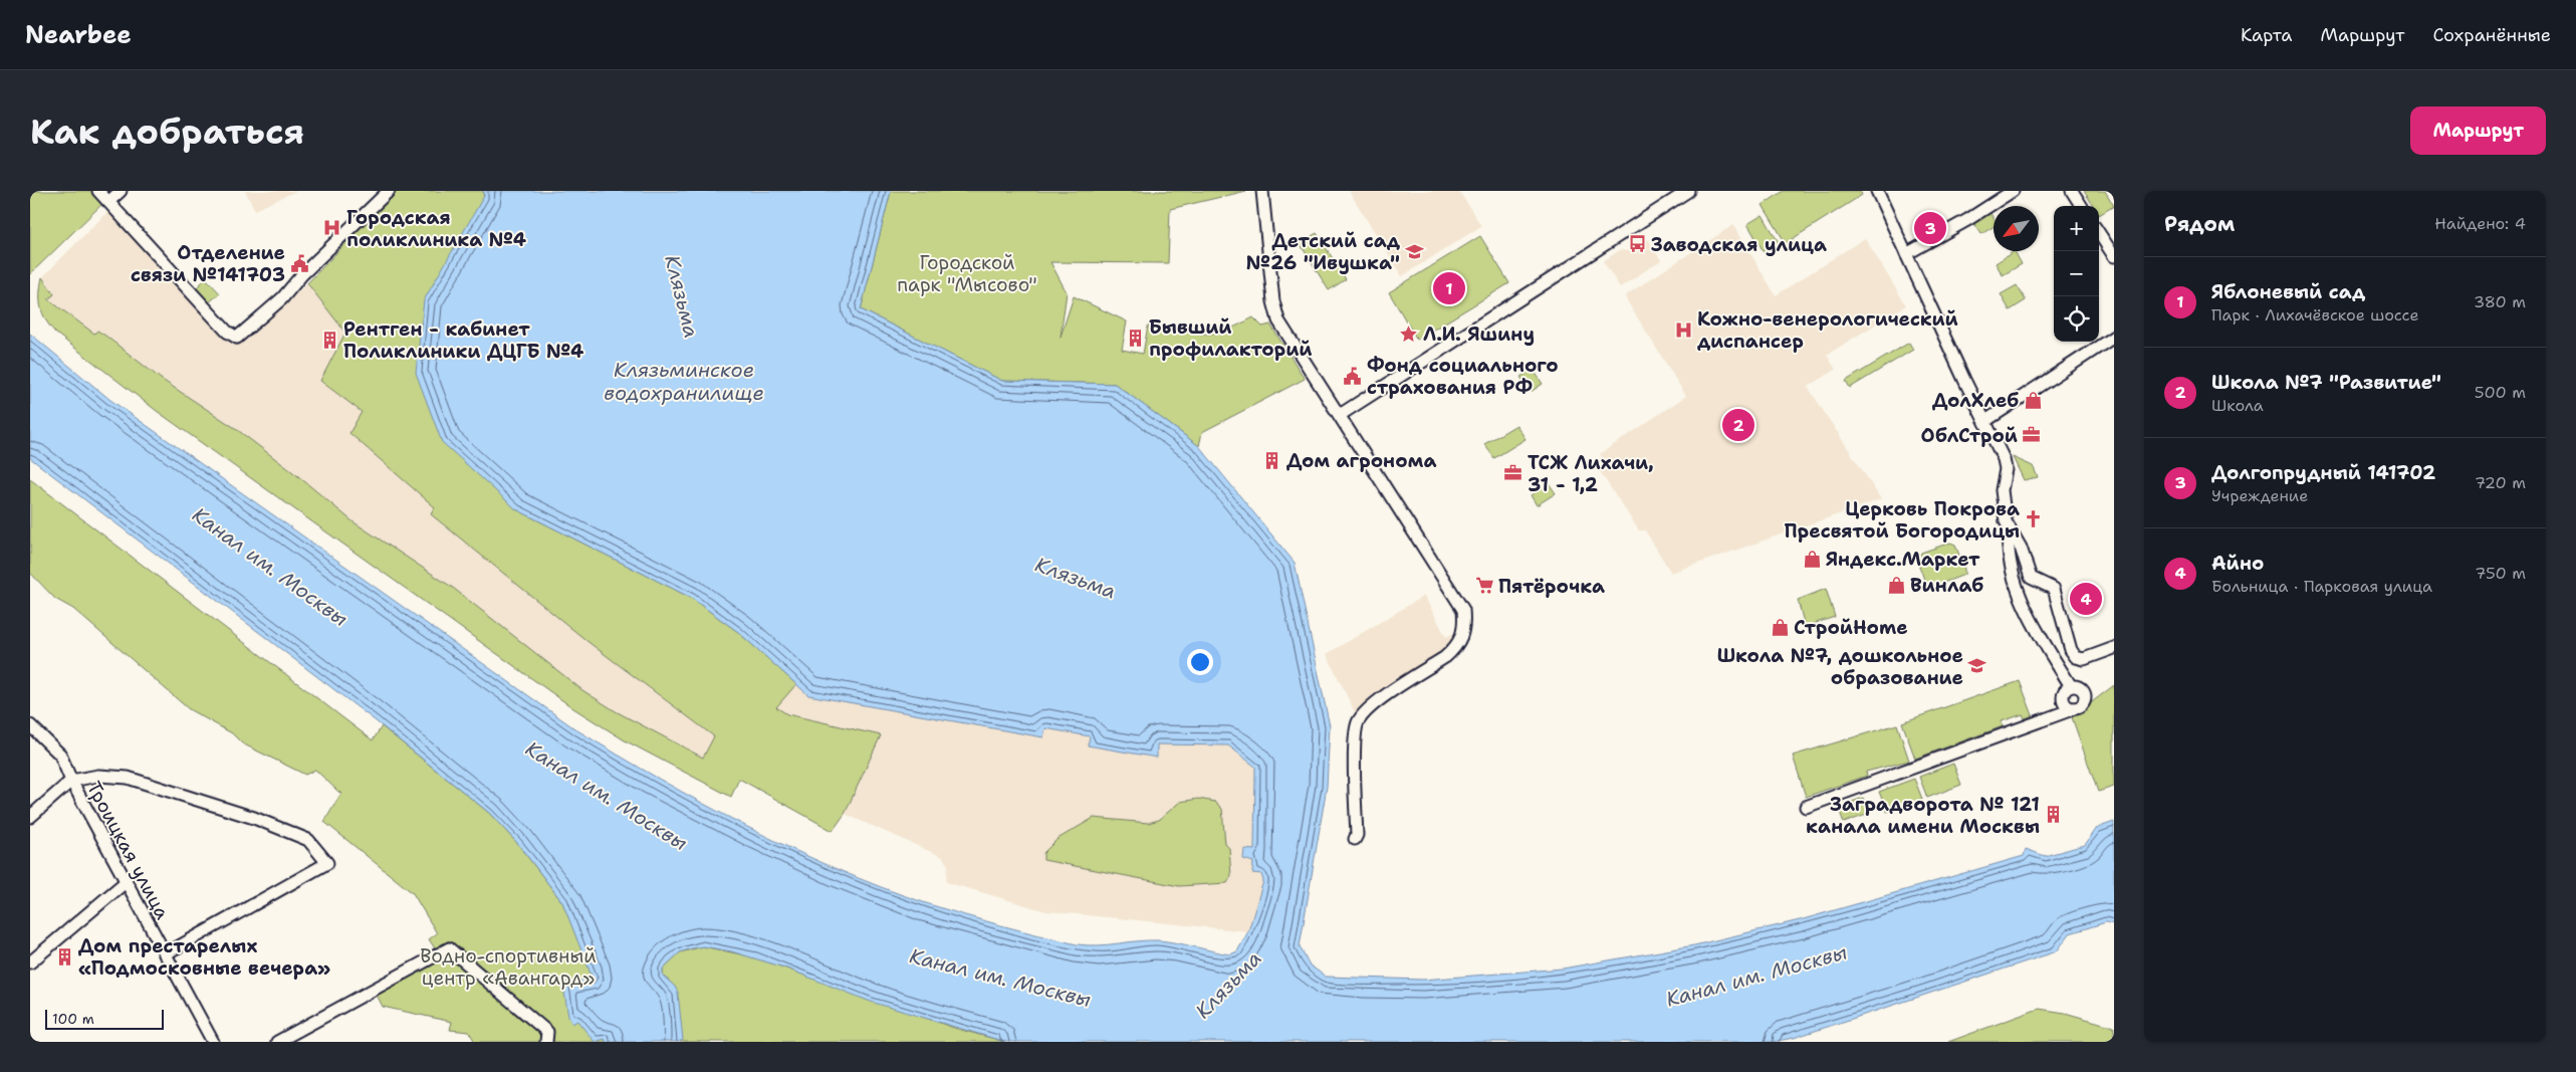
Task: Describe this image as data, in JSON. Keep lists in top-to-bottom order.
{
  "streets": {
    "street": ["Троицкая улица"]
  },
  "water": ["Клязьма", "Клязьминское водохранилище", "Канал им. Москвы"],
  "parks": ["Городской парк \"Мысово\"", "Водно-спортивный центр «Авангард»"],
  "places": {
    "hospital": ["Городская поликлиника №4", "Кожно-венерологический диспансер"],
    "bus stop": ["Заводская улица"],
    "school or university": ["Детский сад №26 \"Ивушка\"", "Школа №7, дошкольное образование"],
    "public building": ["Отделение связи №141703", "Фонд социального страхования РФ"],
    "place": ["Л.И. Яшину"],
    "building": [
      "Бывший профилакторий",
      "Рентген - кабинет Поликлиники ДЦГБ №4",
      "Дом агронома",
      "Заградворота № 121 канала имени Москвы",
      "Дом престарелых «Подмосковные вечера»"
    ],
    "shop": [
      "ДолХлеб",
      "Яндекс.Маркет",
      "Винлаб",
      "СтройHome"
    ],
    "office": ["ОблСтрой", "ТСЖ Лихачи, 31 - 1,2"],
    "church": ["Церковь Покрова Пресвятой Богородицы"],
    "supermarket": ["Пятёрочка"]
  },
  "scale_bar": "100 m",
  "north": "bottom left",
  "page": {
    "header": "Nearbee",
    "nav": ["Карта", "Маршрут", "Сохранённые"],
    "buttons": "Маршрут",
    "title": "Как добраться",
    "heading": ["Рядом", "Найдено: 4"],
    "map_buttons": ["+", "−"],
    "pins": [
      "3",
      "1",
      "2",
      "4"
    ],
    "list": [
      {
        "mark": "1",
        "name": "Яблоневый сад",
        "note": "Парк · Лихачёвское шоссе",
        "value": "380 m"
      },
      {
        "mark": "2",
        "name": "Школа №7 \"Развитие\"",
        "note": "Школа",
        "value": "500 m"
      },
      {
        "mark": "3",
        "name": "Долгопрудный 141702",
        "note": "Учреждение",
        "value": "720 m"
      },
      {
        "mark": "4",
        "name": "Айно",
        "note": "Больница · Парковая улица",
        "value": "750 m"
      }
    ],
    "scale": "100 m"
  }
}
